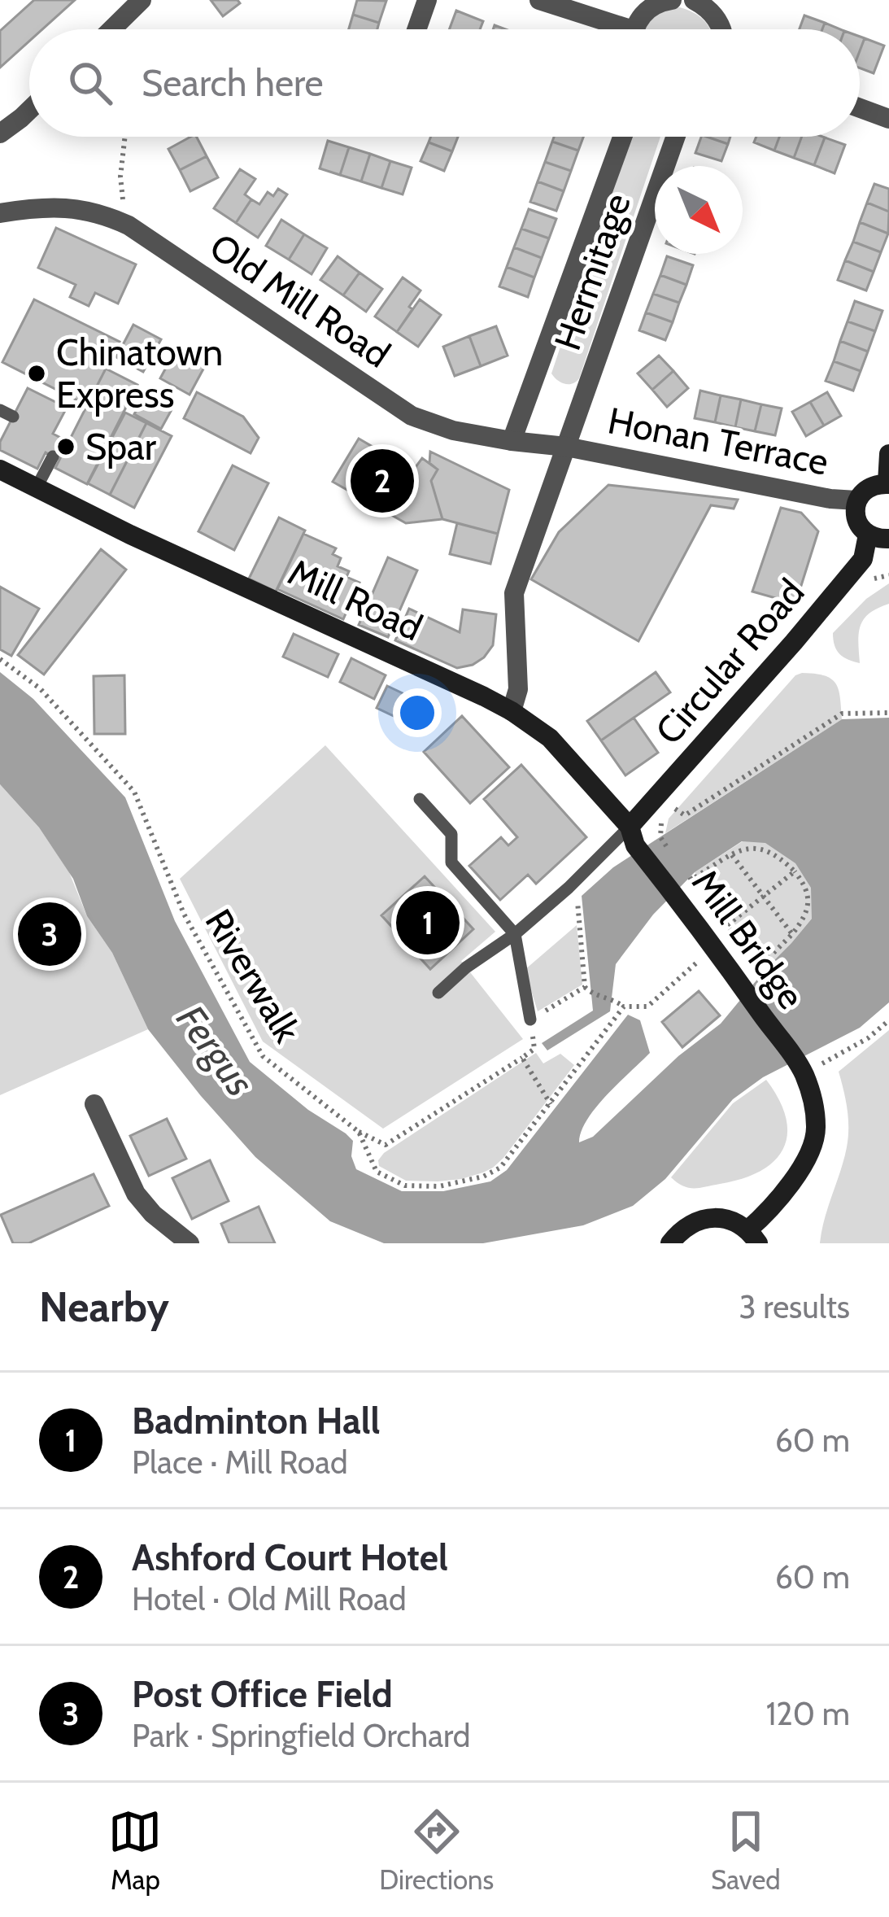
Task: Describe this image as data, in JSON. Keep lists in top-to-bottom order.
{
  "streets": {
    "main road": ["Mill Road", "Circular Road", "Mill Bridge"],
    "street": ["Hermitage", "Old Mill Road", "Honan Terrace"],
    "path": ["Riverwalk"]
  },
  "crossings": [
    ["Hermitage", "Old Mill Road"],
    ["Hermitage", "Honan Terrace"],
    ["Hermitage", "Mill Road"],
    ["Old Mill Road", "Honan Terrace"],
    ["Mill Road", "Circular Road"],
    ["Mill Road", "Mill Bridge"],
    ["Circular Road", "Mill Bridge"]
  ],
  "water": ["Fergus"],
  "places": ["Chinatown Express", "Spar"],
  "north": "bottom right",
  "page": {
    "search": "Search here",
    "pins": ["2", "1", "3"],
    "heading": ["Nearby", "3 results"],
    "list": [
      {
        "mark": "1",
        "name": "Badminton Hall",
        "note": "Place · Mill Road",
        "value": "60 m"
      },
      {
        "mark": "2",
        "name": "Ashford Court Hotel",
        "note": "Hotel · Old Mill Road",
        "value": "60 m"
      },
      {
        "mark": "3",
        "name": "Post Office Field",
        "note": "Park · Springfield Orchard",
        "value": "120 m"
      }
    ],
    "nav": ["Map", "Directions", "Saved"]
  }
}
